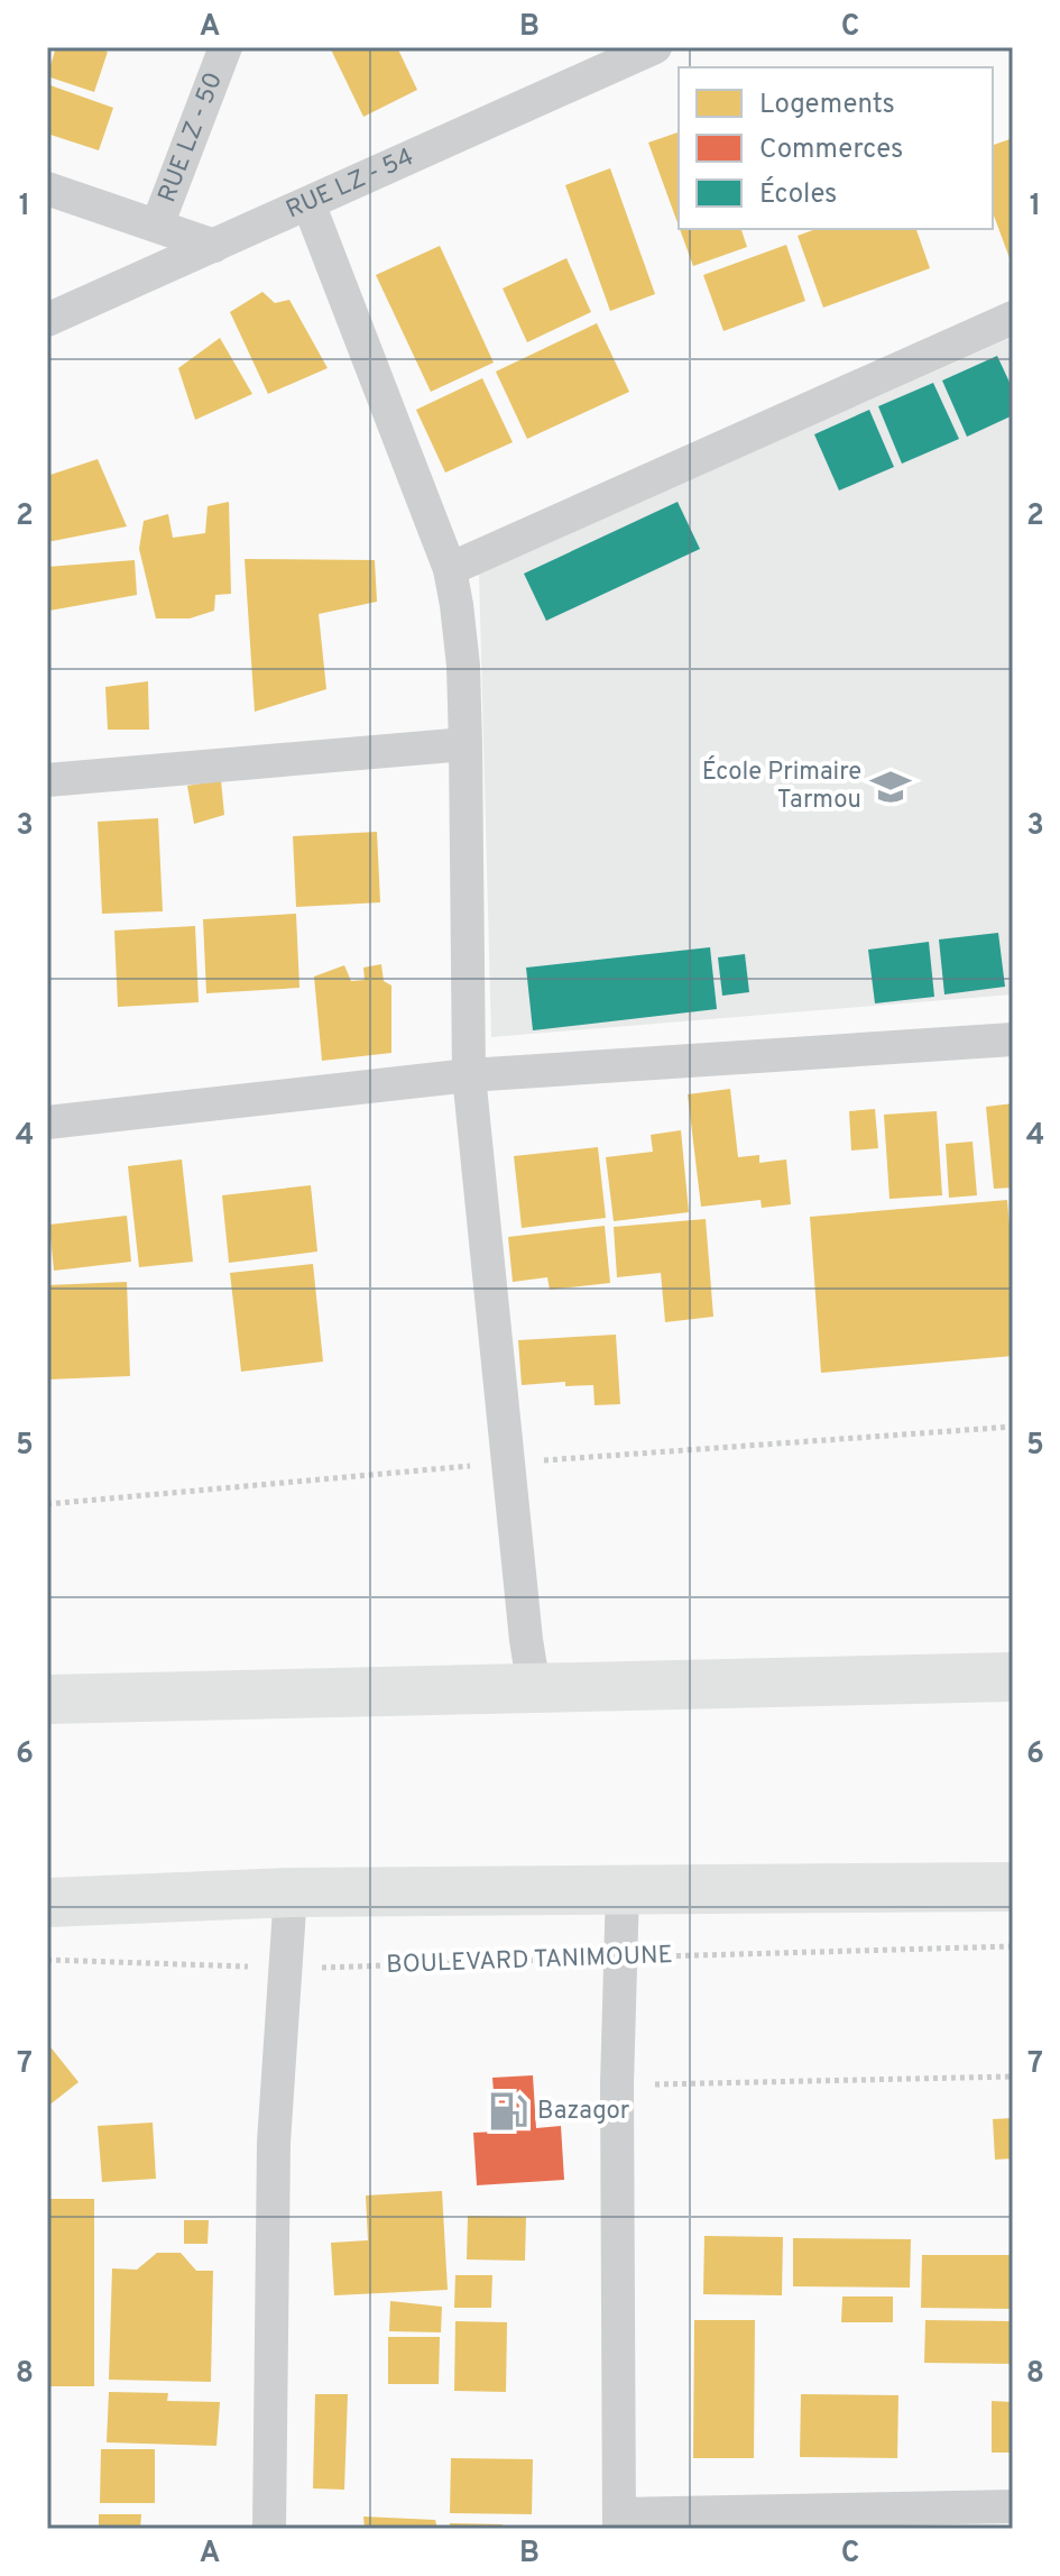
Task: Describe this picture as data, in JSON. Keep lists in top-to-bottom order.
{
  "streets": {
    "street": ["RUE LZ - 50", "RUE LZ - 54"],
    "path": ["BOULEVARD TANIMOUNE"]
  },
  "places": {
    "school or university": ["École Primaire Tarmou"],
    "fuel station": ["Bazagor"]
  },
  "legend": ["Logements", "Commerces", "Écoles"],
  "grid": {
    "columns": ["A", "B", "C"],
    "rows": [
      "1",
      "2",
      "3",
      "4",
      "5",
      "6",
      "7",
      "8"
    ]
  }
}
